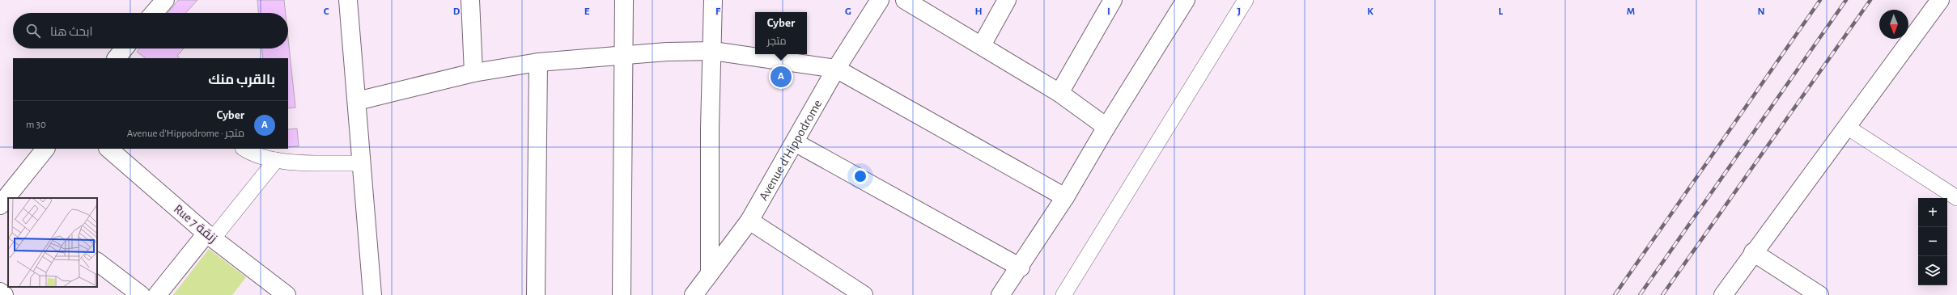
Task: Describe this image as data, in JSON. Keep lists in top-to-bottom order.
{
  "streets": {
    "street": ["Avenue d'Hippodrome", "Rue 7 زنقة"]
  },
  "north": "bottom",
  "page": {
    "popup": ["Cyber", "متجر"],
    "search": "ابحث هنا",
    "heading": "بالقرب منك",
    "pins": "A",
    "list": [
      {
        "mark": "A",
        "name": "Cyber",
        "note": "متجر · Avenue d'Hippodrome",
        "value": "30 m"
      }
    ],
    "map_buttons": ["+", "−"]
  },
  "grid": {
    "columns": [
      "C",
      "D",
      "E",
      "F",
      "G",
      "H",
      "I",
      "J",
      "K",
      "L",
      "M",
      "N"
    ]
  }
}
